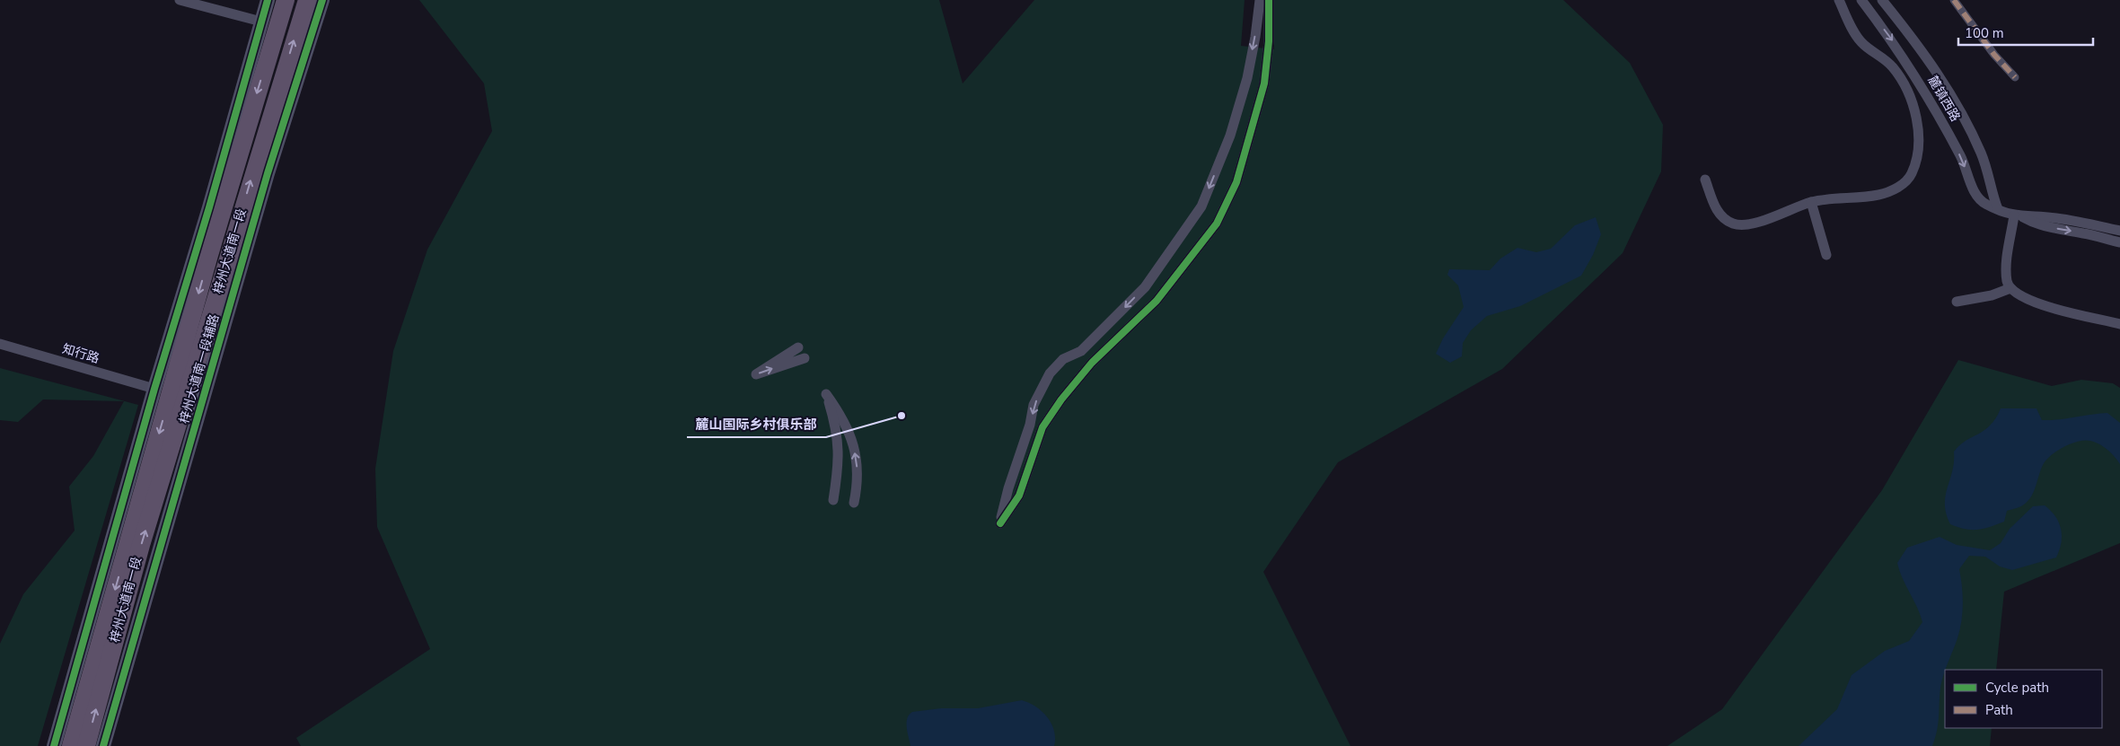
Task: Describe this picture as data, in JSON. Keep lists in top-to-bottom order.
{
  "streets": {
    "highway": ["梓州大道南一段"],
    "main road": ["梓州大道南一段辅路"],
    "street": ["麓镇西路", "知行路"]
  },
  "places": ["麓山国际乡村俱乐部"],
  "legend": ["Cycle path", "Path"],
  "scale_bar": "100 m"
}
